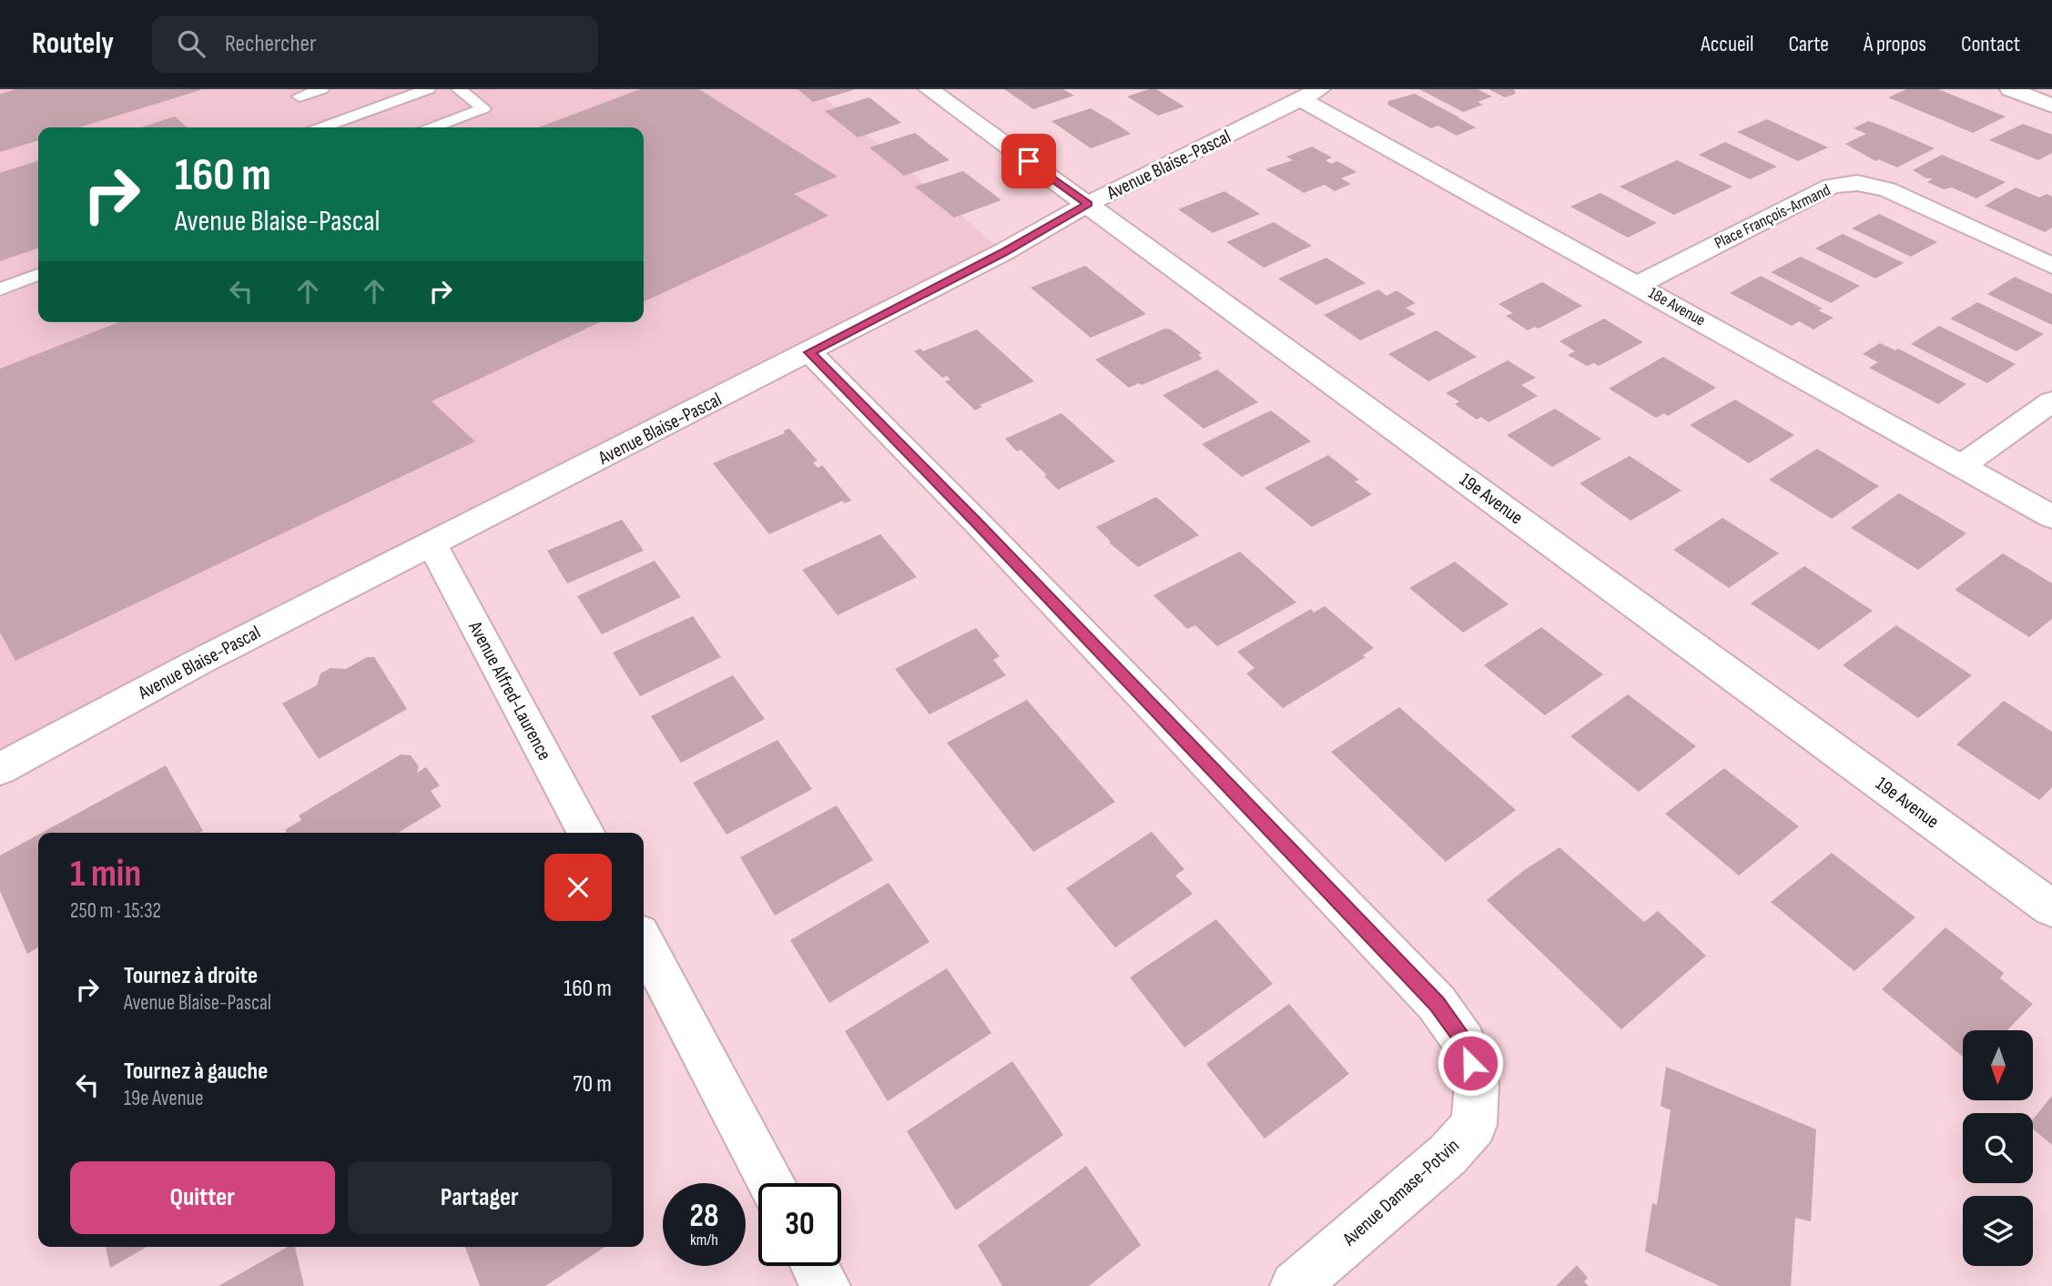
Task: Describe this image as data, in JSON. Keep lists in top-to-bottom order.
{
  "streets": {
    "street": [
      "Avenue Blaise-Pascal",
      "Place François-Armand",
      "18e Avenue",
      "19e Avenue",
      "Avenue Alfred-Laurence",
      "Avenue Damase-Potvin"
    ]
  },
  "crossings": [
    ["Avenue Blaise-Pascal", "18e Avenue"],
    ["Avenue Blaise-Pascal", "19e Avenue"],
    ["Avenue Blaise-Pascal", "Avenue Alfred-Laurence"],
    ["Avenue Blaise-Pascal", "Avenue Damase-Potvin"],
    ["Place François-Armand", "18e Avenue"]
  ],
  "north": "bottom",
  "page": {
    "header": "Routely",
    "search": "Rechercher",
    "nav": [
      "Accueil",
      "Carte",
      "À propos",
      "Contact"
    ],
    "turn": ["160 m", "Avenue Blaise-Pascal"],
    "heading": ["1 min", "250 m · 15:32"],
    "list": [
      {
        "name": "Tournez à droite",
        "note": "Avenue Blaise-Pascal",
        "value": "160 m"
      },
      {
        "name": "Tournez à gauche",
        "note": "19e Avenue",
        "value": "70 m"
      }
    ],
    "buttons": ["Quitter", "Partager"],
    "speed": "28 km/h",
    "limit": "30"
  }
}
